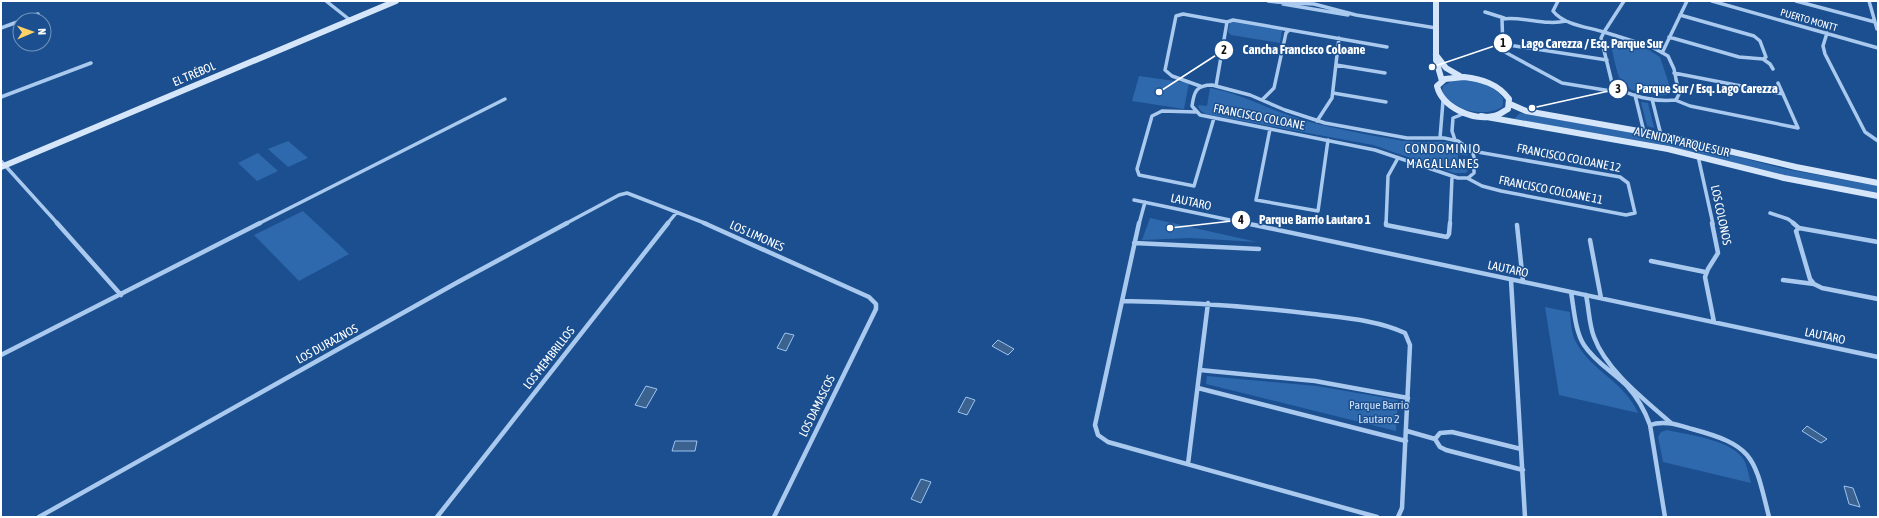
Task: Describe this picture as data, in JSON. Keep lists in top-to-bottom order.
{
  "streets": {
    "street": [
      "PUERTO MONTT",
      "EL TRÉBOL",
      "FRANCISCO COLOANE",
      "AVENIDA PARQUE SUR",
      "FRANCISCO COLOANE 12",
      "FRANCISCO COLOANE 11",
      "LAUTARO",
      "LOS COLONOS",
      "LOS LIMONES",
      "LOS DURAZNOS",
      "LOS MEMBRILLOS",
      "LOS DAMASCOS"
    ]
  },
  "crossings": [
    ["FRANCISCO COLOANE", "FRANCISCO COLOANE 12"],
    ["FRANCISCO COLOANE", "FRANCISCO COLOANE 11"],
    ["AVENIDA PARQUE SUR", "LOS COLONOS"],
    ["FRANCISCO COLOANE 12", "FRANCISCO COLOANE 11"],
    ["LOS LIMONES", "LOS DURAZNOS"],
    ["LOS LIMONES", "LOS MEMBRILLOS"],
    ["LOS LIMONES", "LOS DAMASCOS"]
  ],
  "districts": ["CONDOMINIO MAGALLANES"],
  "parks": ["Parque Barrio Lautaro 2"],
  "places": [
    "Lago Carezza / Esq. Parque Sur",
    "Cancha Francisco Coloane",
    "Parque Sur / Esq. Lago Carezza",
    "Parque Barrio Lautaro 1"
  ],
  "north": "right"
}
